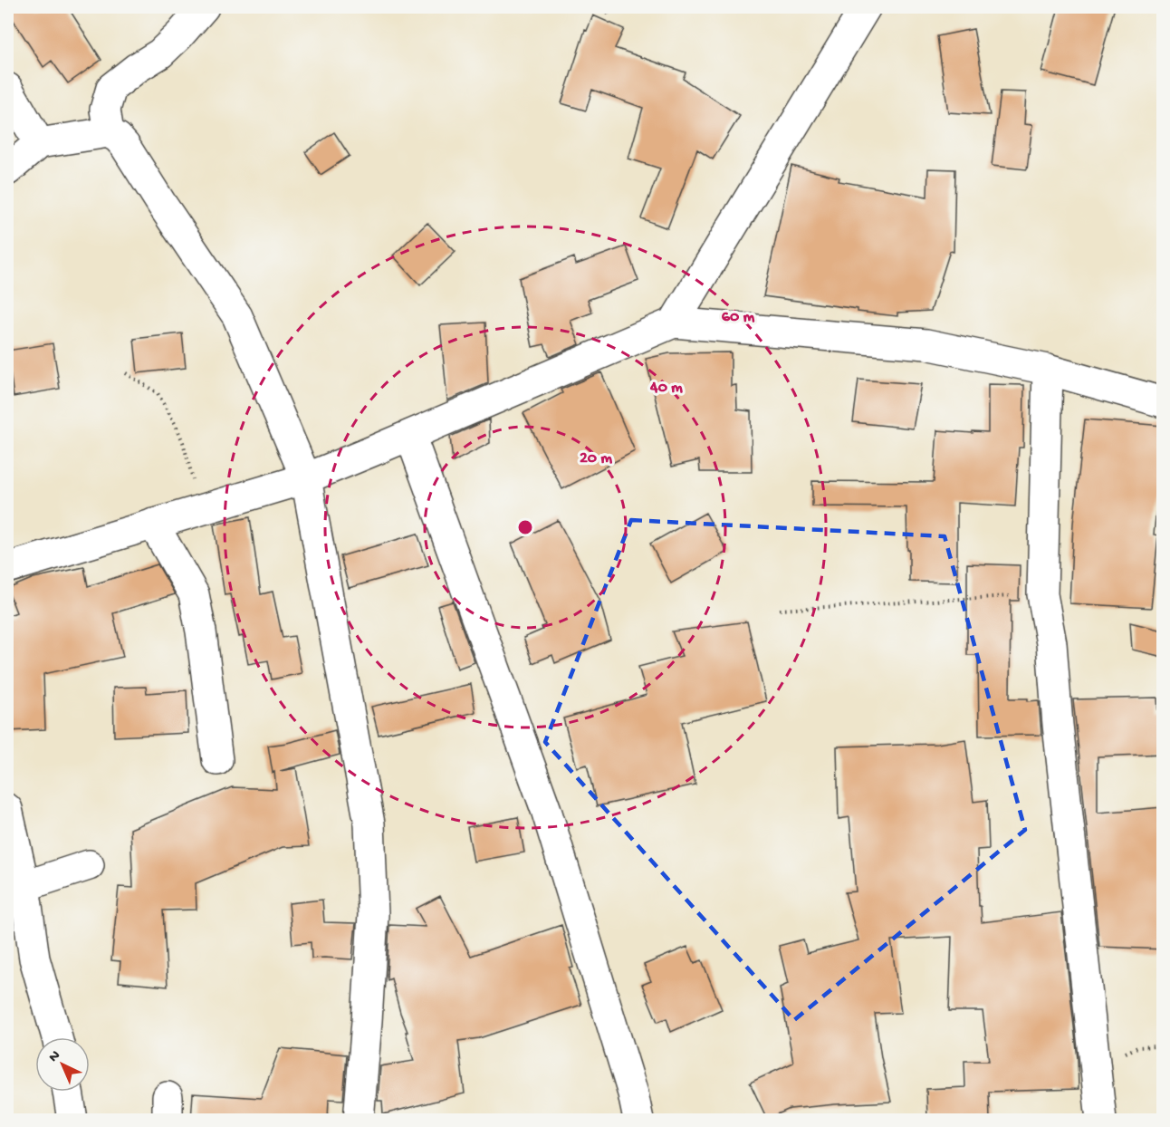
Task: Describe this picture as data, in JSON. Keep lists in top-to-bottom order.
{
  "north": "top left",
  "rings": ["60 m", "40 m", "20 m"]
}
